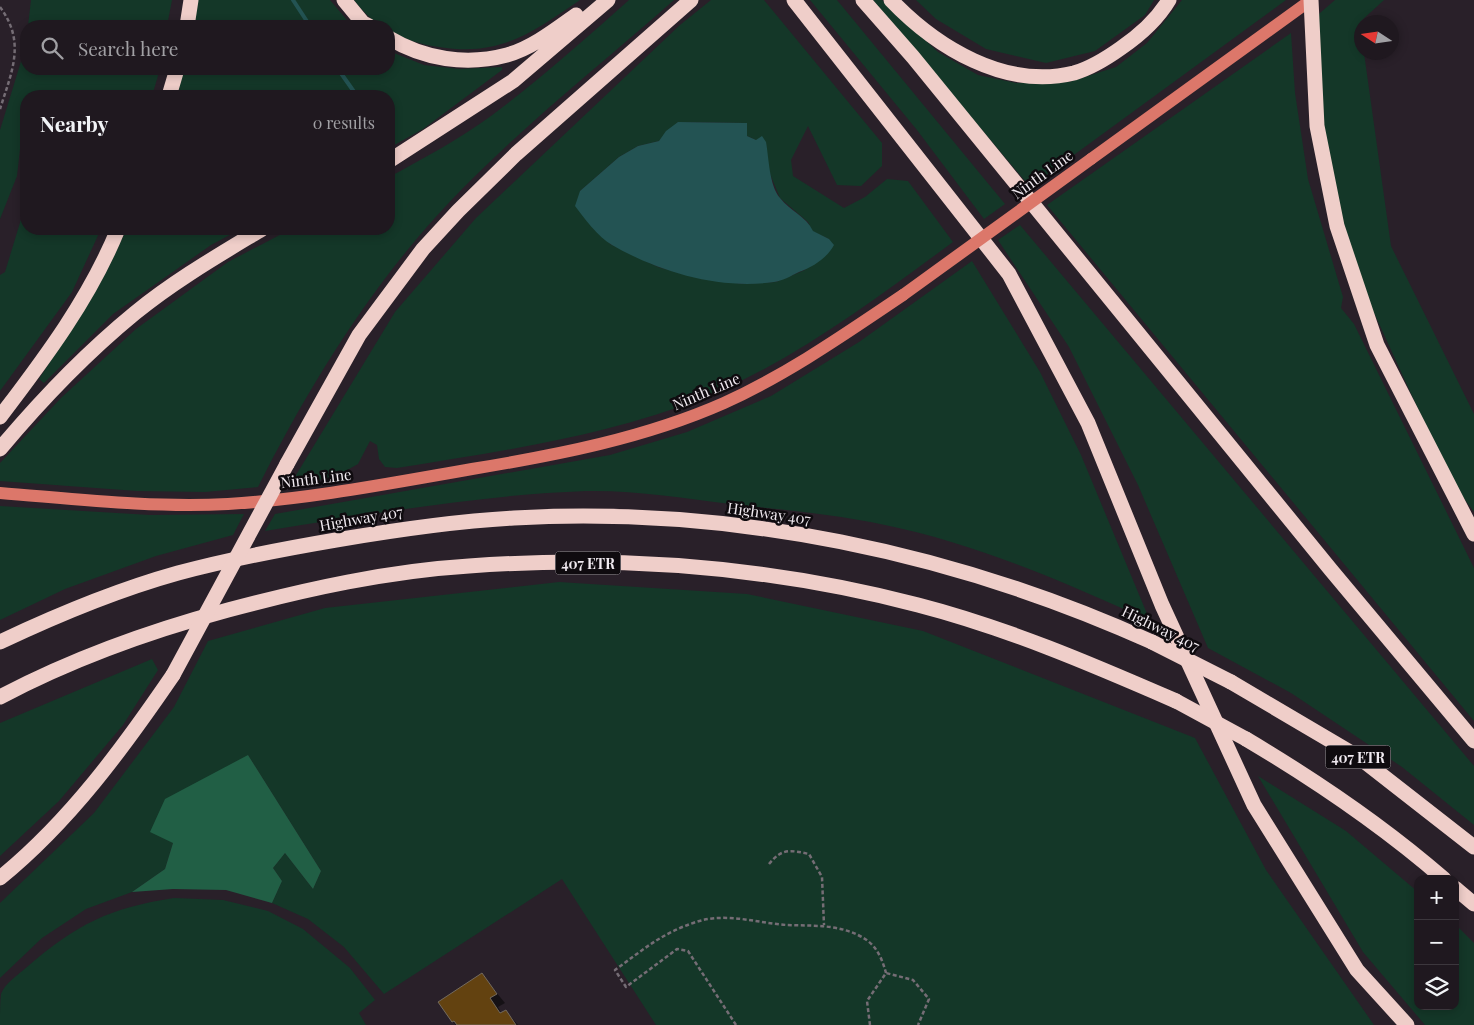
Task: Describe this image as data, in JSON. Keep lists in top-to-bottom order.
{
  "streets": {
    "highway": ["Highway 407", "407 ETR"],
    "main road": ["Ninth Line"]
  },
  "north": "left",
  "page": {
    "search": "Search here",
    "heading": ["Nearby", "0 results"],
    "map_buttons": ["+", "−"]
  }
}
